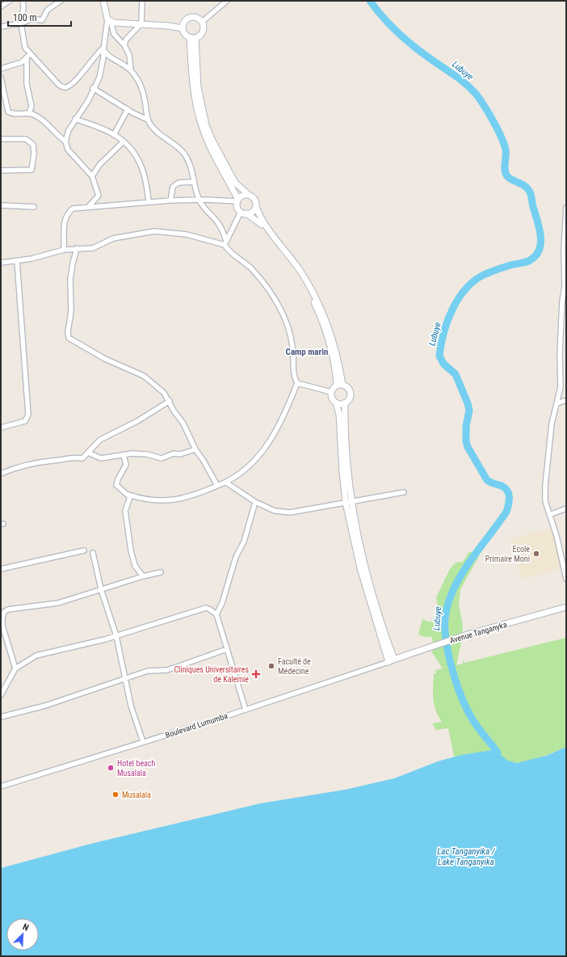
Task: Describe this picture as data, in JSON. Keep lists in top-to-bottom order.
{
  "streets": {
    "street": ["Avenue Tanganyka", "Boulevard Lumumba"]
  },
  "crossings": [
    ["Avenue Tanganyka", "Boulevard Lumumba"]
  ],
  "districts": ["Camp marin"],
  "water": ["Lubuye", "Lac Tanganyika / Lake Tanganyika"],
  "places": {
    "other": [
      "Ecole Primaire Moni",
      "Faculté de Médecine",
      "Hotel beach Musalala",
      "Musalala"
    ],
    "health": ["Cliniques Universitaires de Kalemie"]
  },
  "scale_bar": "100 m",
  "north": "top right"
}
